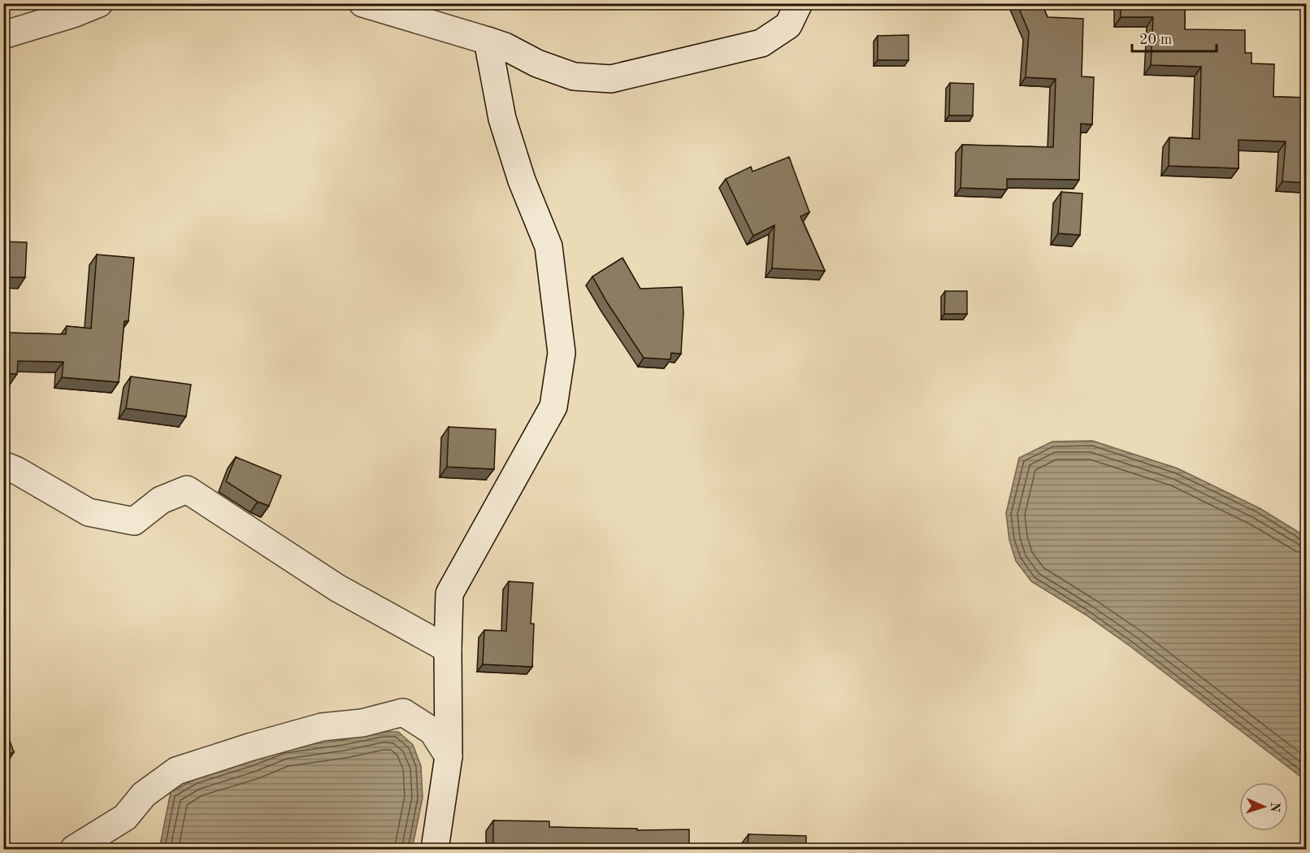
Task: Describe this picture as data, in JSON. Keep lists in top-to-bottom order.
{
  "scale_bar": "20 m",
  "north": "right"
}
